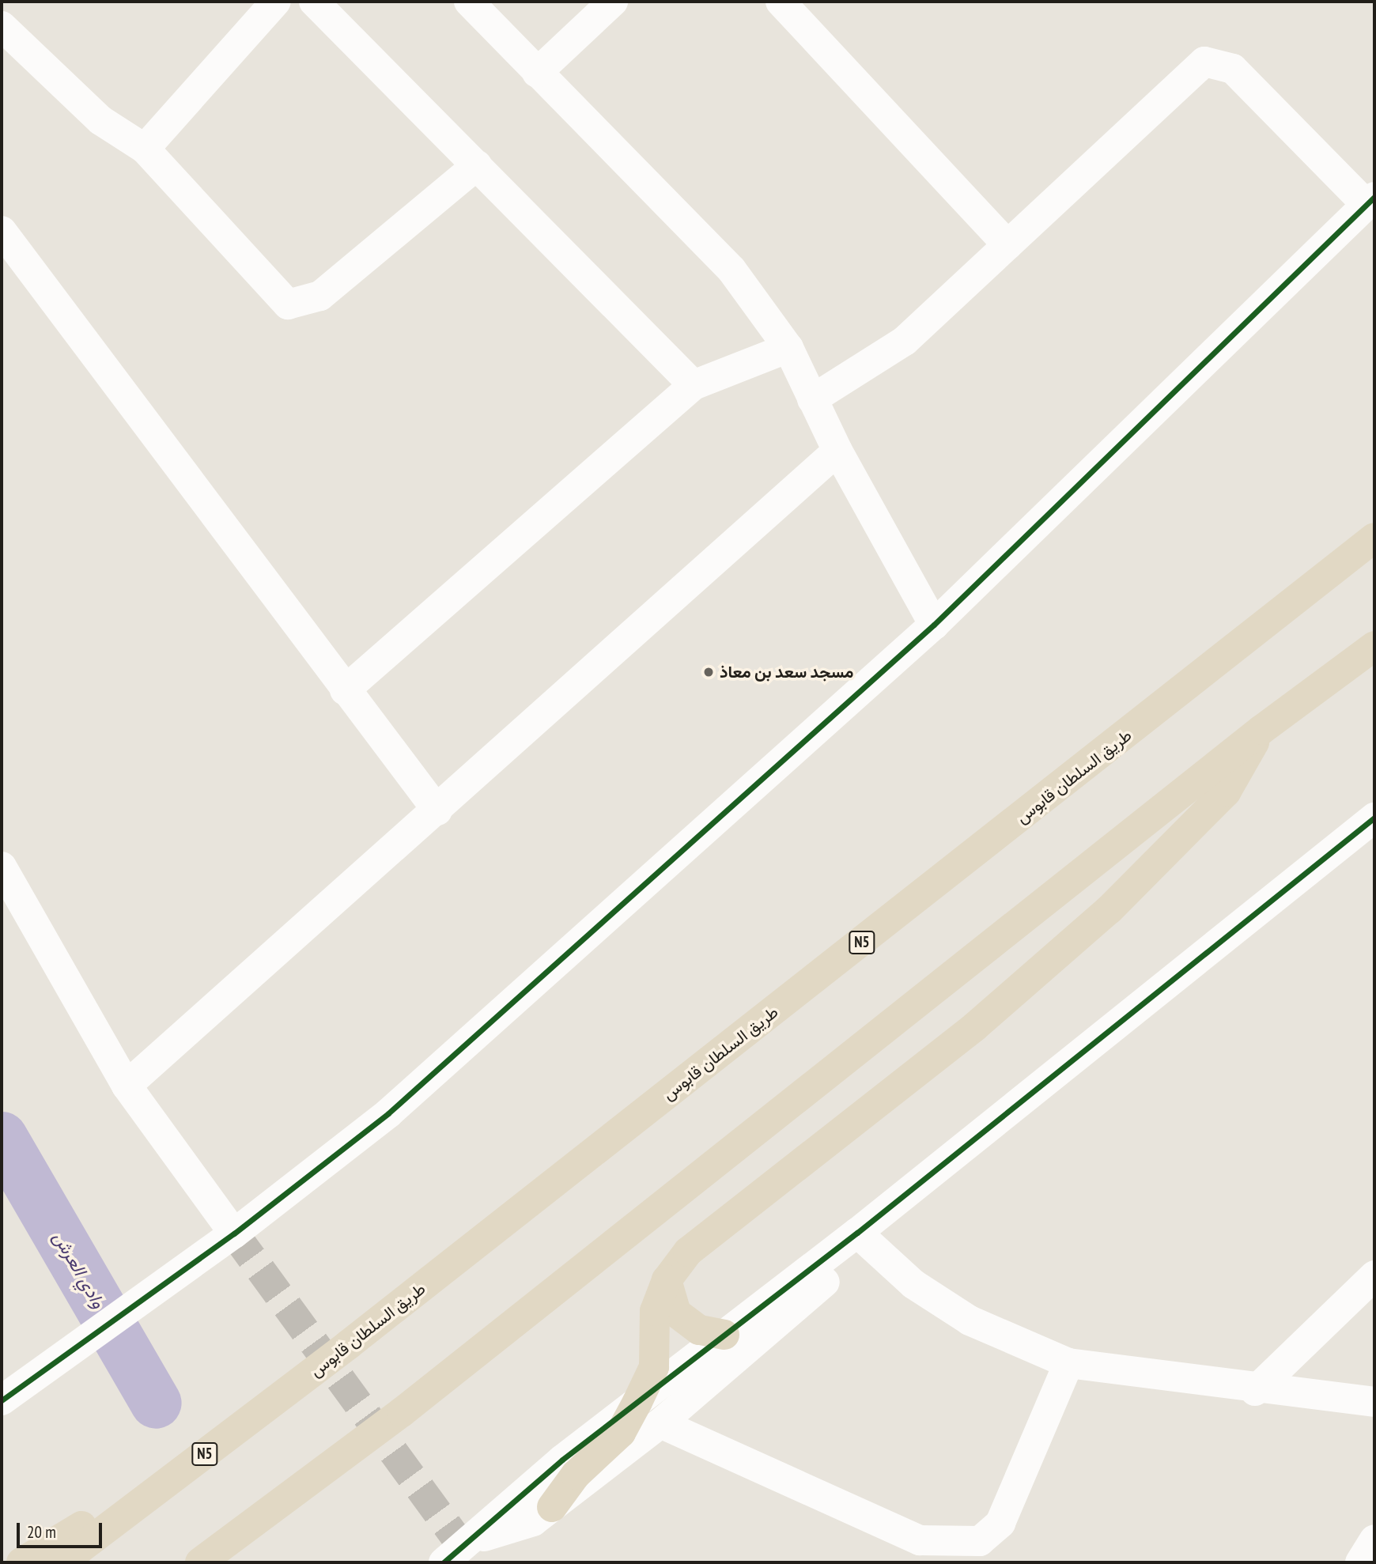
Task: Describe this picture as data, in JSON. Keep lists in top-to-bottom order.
{
  "streets": {
    "highway": ["طريق السلطان قابوس", "N5"]
  },
  "water": ["وادي العرش"],
  "places": ["مسجد سعد بن معاذ"],
  "scale_bar": "20 m"
}
